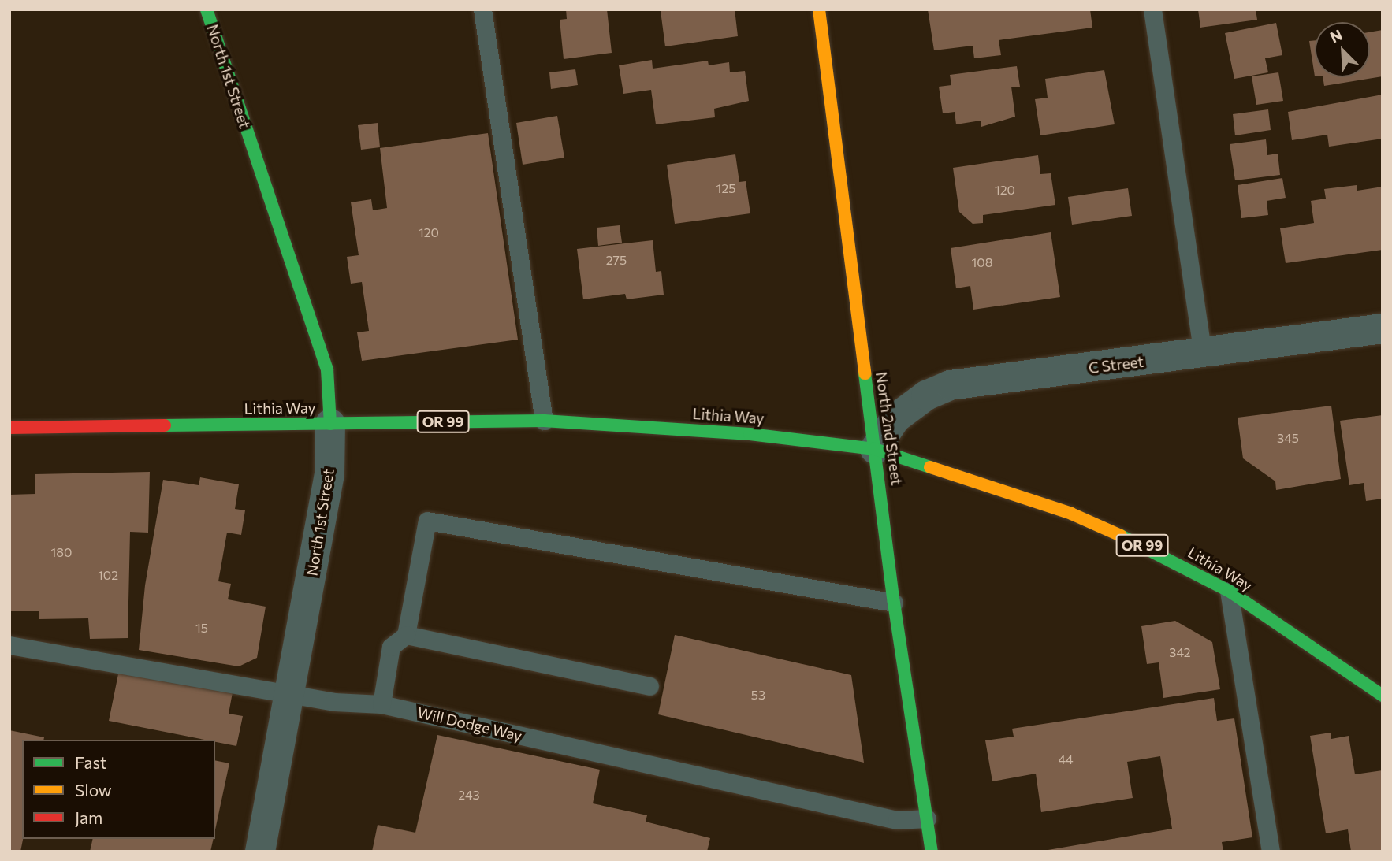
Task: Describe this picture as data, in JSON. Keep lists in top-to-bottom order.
{
  "streets": {
    "main road": [
      "North 1st Street",
      "Lithia Way",
      "OR 99",
      "North 2nd Street"
    ],
    "street": ["C Street"],
    "lane": ["Will Dodge Way"]
  },
  "crossings": [
    ["North 1st Street", "Lithia Way"],
    ["North 1st Street", "Will Dodge Way"],
    ["C Street", "Lithia Way"],
    ["C Street", "North 2nd Street"],
    ["Lithia Way", "North 2nd Street"],
    ["North 2nd Street", "Will Dodge Way"]
  ],
  "house_numbers": [
    "125",
    "120",
    "120",
    "275",
    "108",
    "345",
    "180",
    "102",
    "15",
    "342",
    "53",
    "44",
    "243"
  ],
  "legend": ["Fast", "Slow", "Jam"],
  "north": "top left"
}
